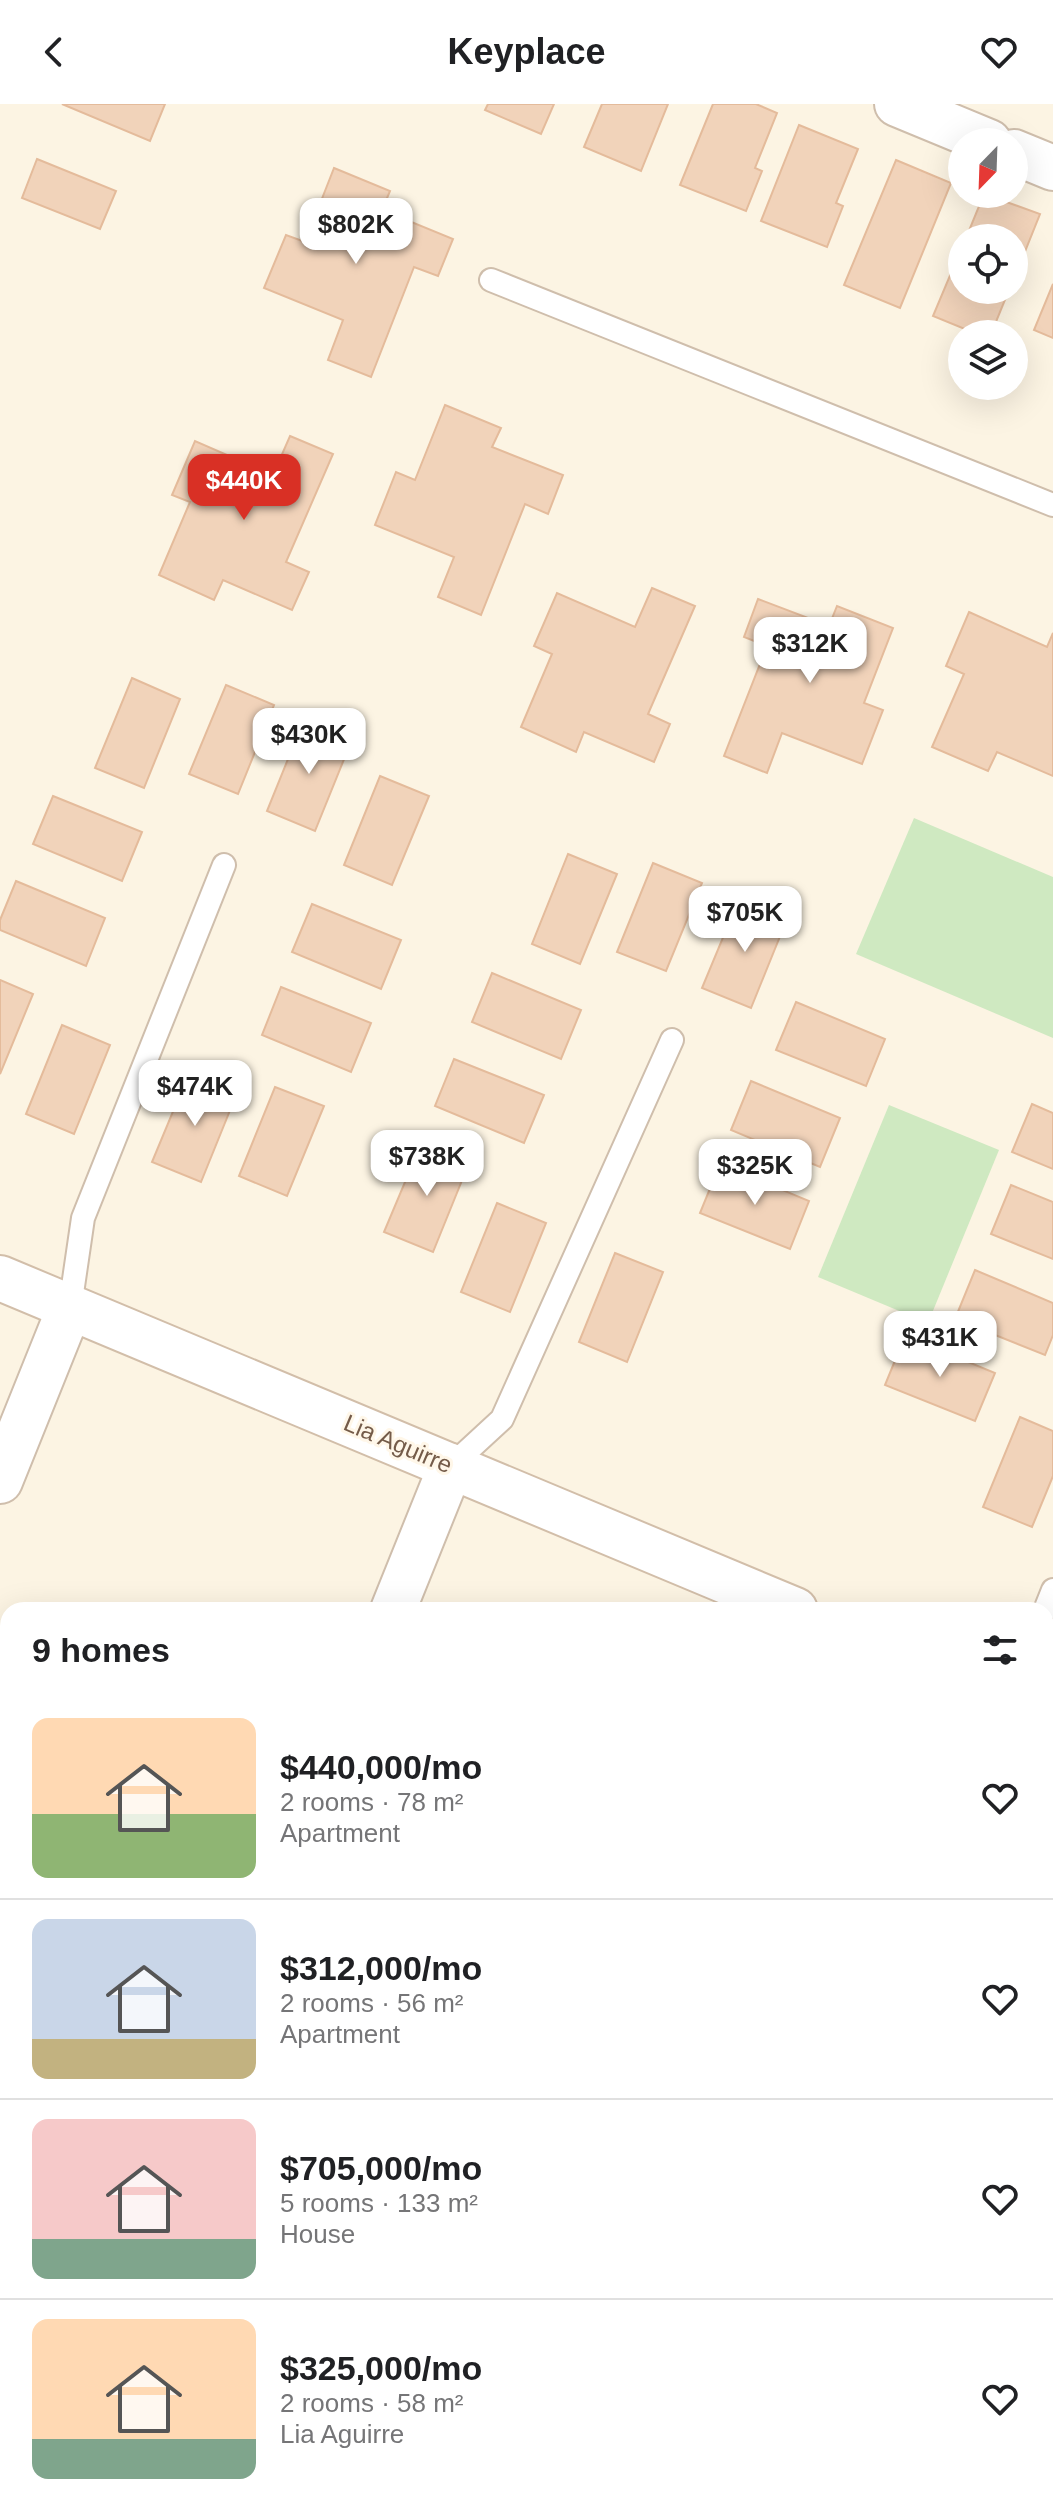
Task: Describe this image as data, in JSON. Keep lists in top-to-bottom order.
{
  "streets": {
    "main road": ["Lia Aguirre"]
  },
  "north": "bottom left",
  "page": {
    "header": "Keyplace",
    "price": [
      "$802K",
      "$440K",
      "$312K",
      "$430K",
      "$705K",
      "$474K",
      "$738K",
      "$325K",
      "$431K"
    ],
    "heading": "9 homes",
    "list": [
      {
        "name": "$440,000/mo",
        "note": "2 rooms · 78 m² · Apartment"
      },
      {
        "name": "$312,000/mo",
        "note": "2 rooms · 56 m² · Apartment"
      },
      {
        "name": "$705,000/mo",
        "note": "5 rooms · 133 m² · House"
      },
      {
        "name": "$325,000/mo",
        "note": "2 rooms · 58 m² · Lia Aguirre"
      }
    ]
  }
}
